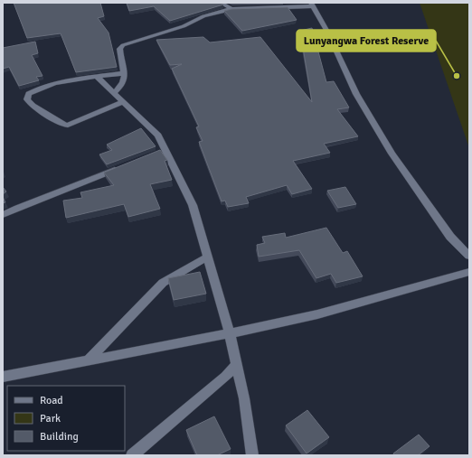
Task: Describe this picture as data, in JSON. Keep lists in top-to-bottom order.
{
  "places": ["Lunyangwa Forest Reserve"],
  "legend": ["Road", "Park", "Building"]
}
